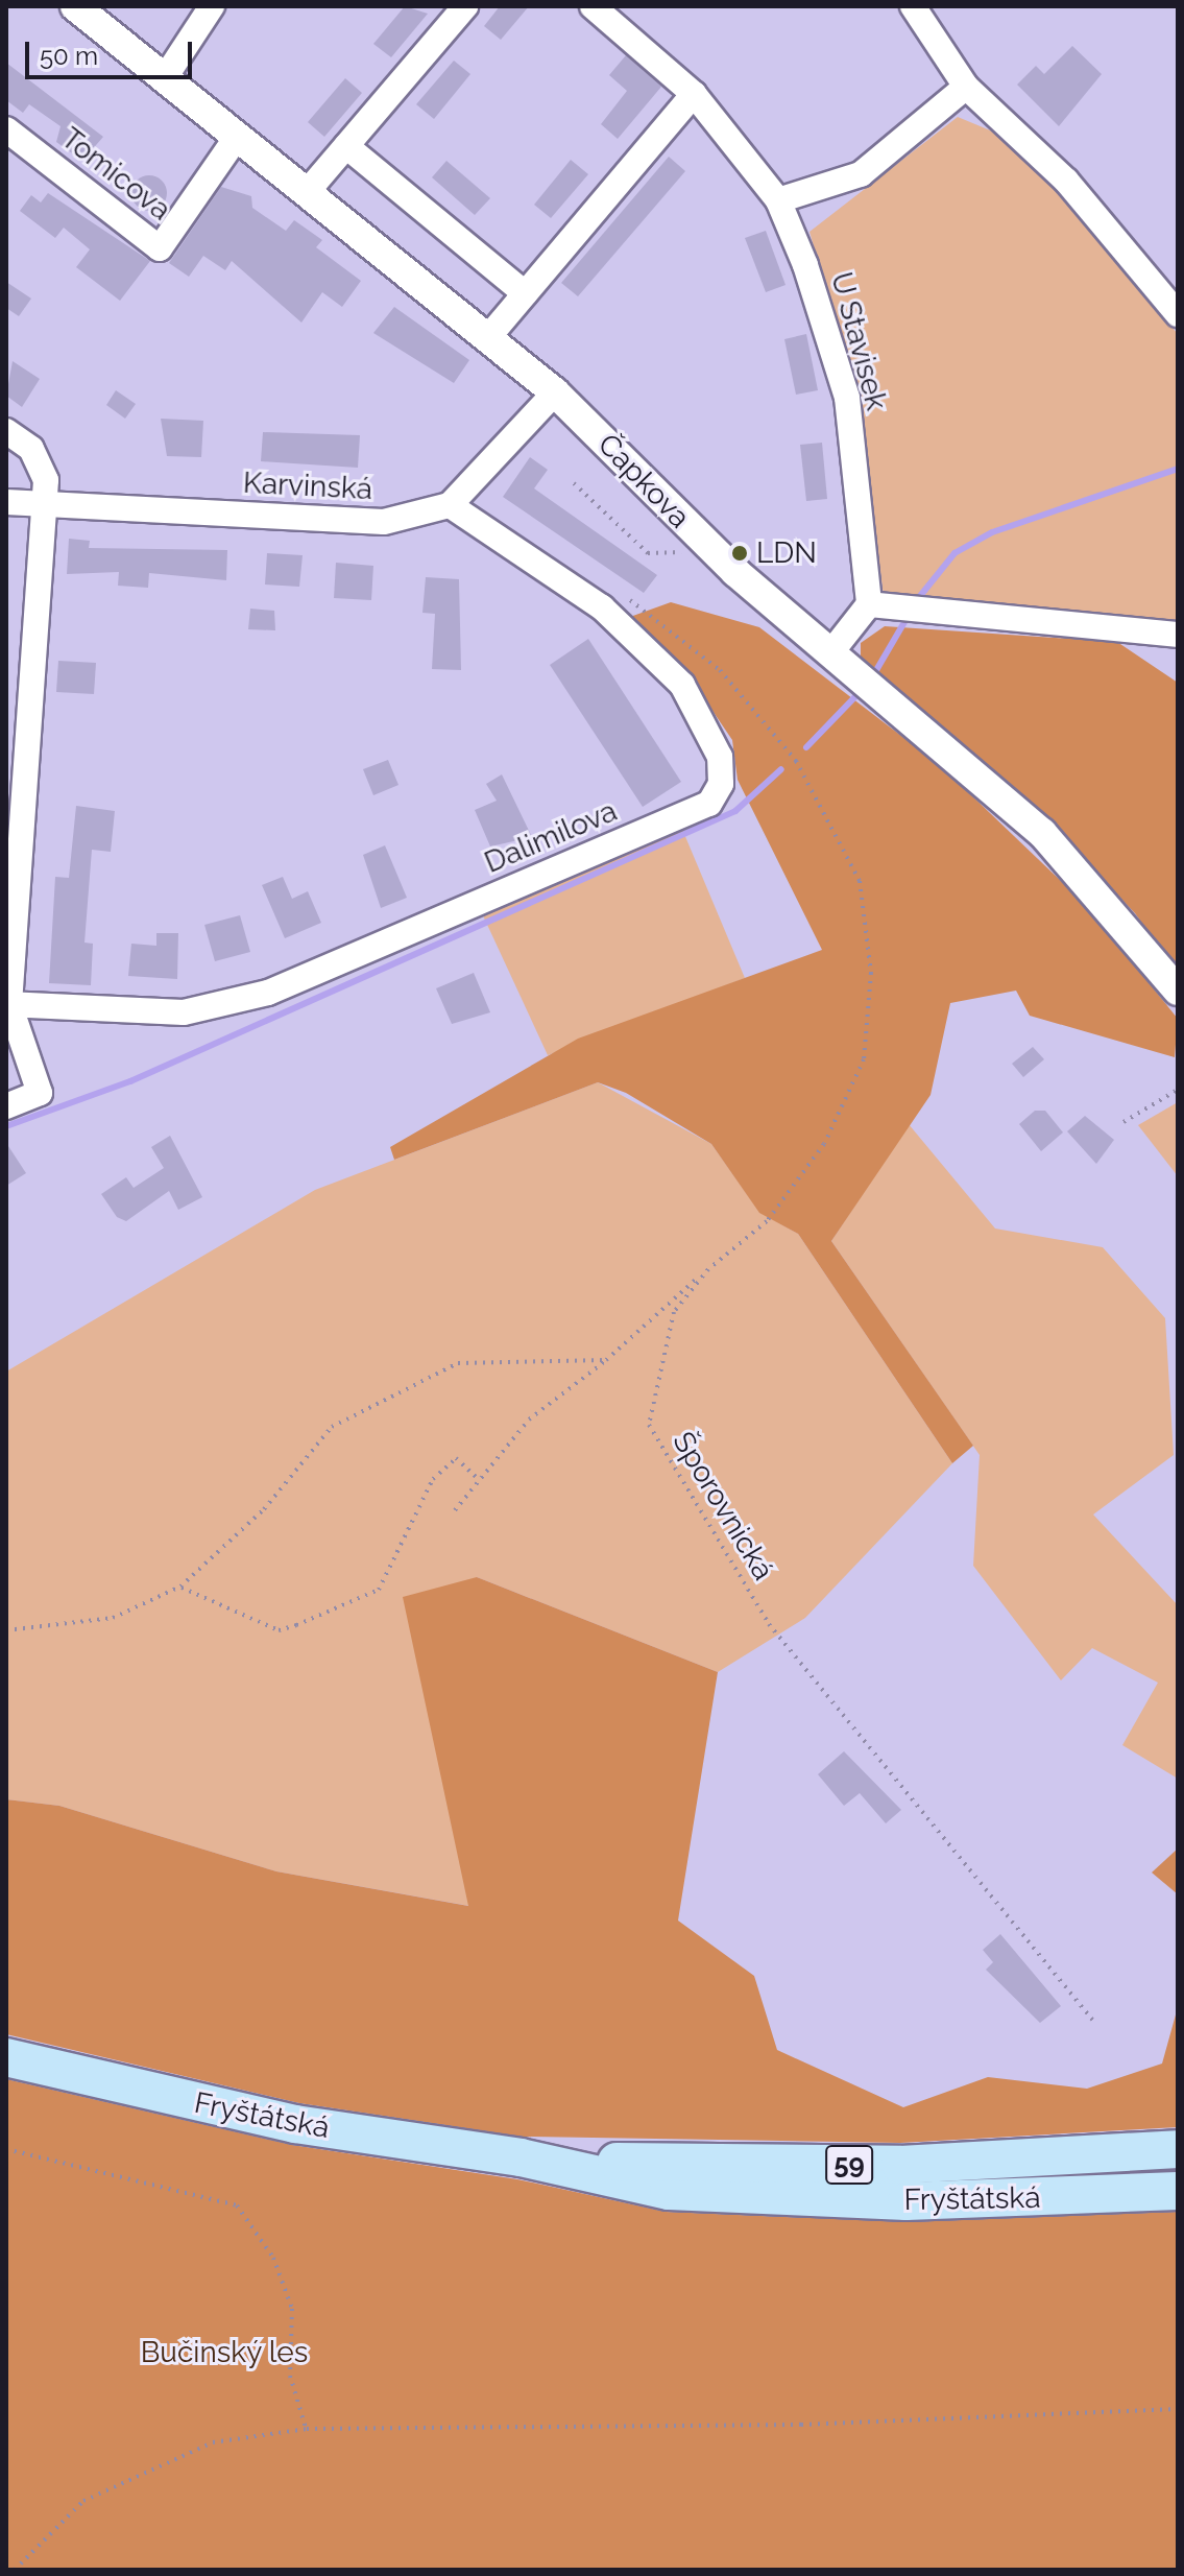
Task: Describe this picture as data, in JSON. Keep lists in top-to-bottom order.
{
  "streets": {
    "main road": ["Fryštátská", "59"],
    "street": [
      "Tomicova",
      "U Stavisek",
      "Čapkova",
      "Karvinská",
      "Dalimilova"
    ],
    "path": ["Šporovnická"]
  },
  "crossings": [
    ["Tomicova", "Čapkova"],
    ["Karvinská", "Dalimilova"]
  ],
  "parks": ["Bučinský les"],
  "places": ["LDN"],
  "scale_bar": "50 m"
}
